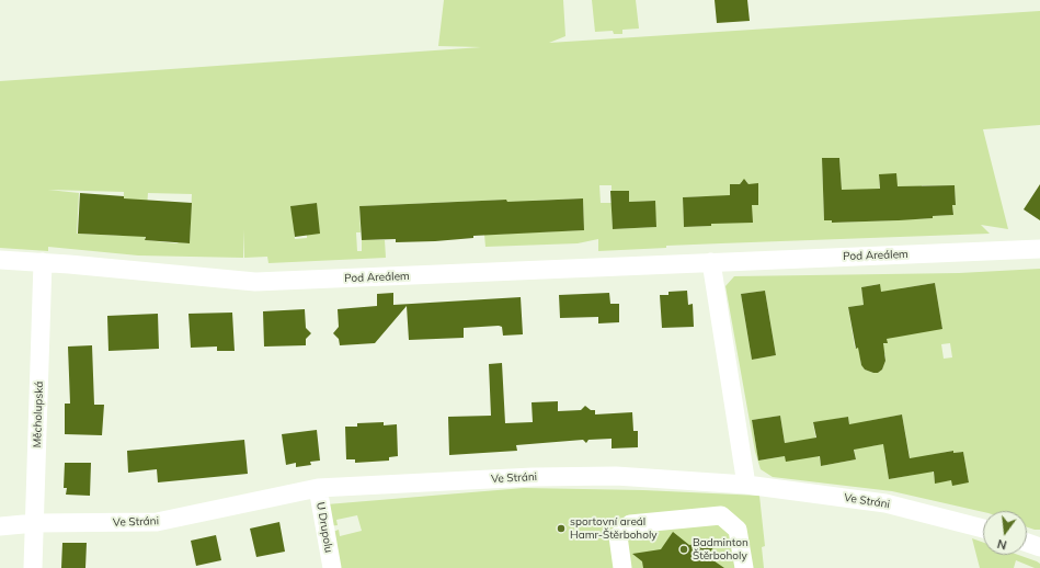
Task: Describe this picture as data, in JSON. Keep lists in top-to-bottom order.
{
  "streets": {
    "street": [
      "Pod Areálem",
      "Měcholupská",
      "Ve Stráni",
      "U Drupolu"
    ]
  },
  "crossings": [
    ["Pod Areálem", "Měcholupská"],
    ["Měcholupská", "Ve Stráni"],
    ["Ve Stráni", "U Drupolu"]
  ],
  "places": ["sportovní areál Hamr-Štěrboholy", "Badminton Štěrboholy"],
  "north": "bottom"
}
